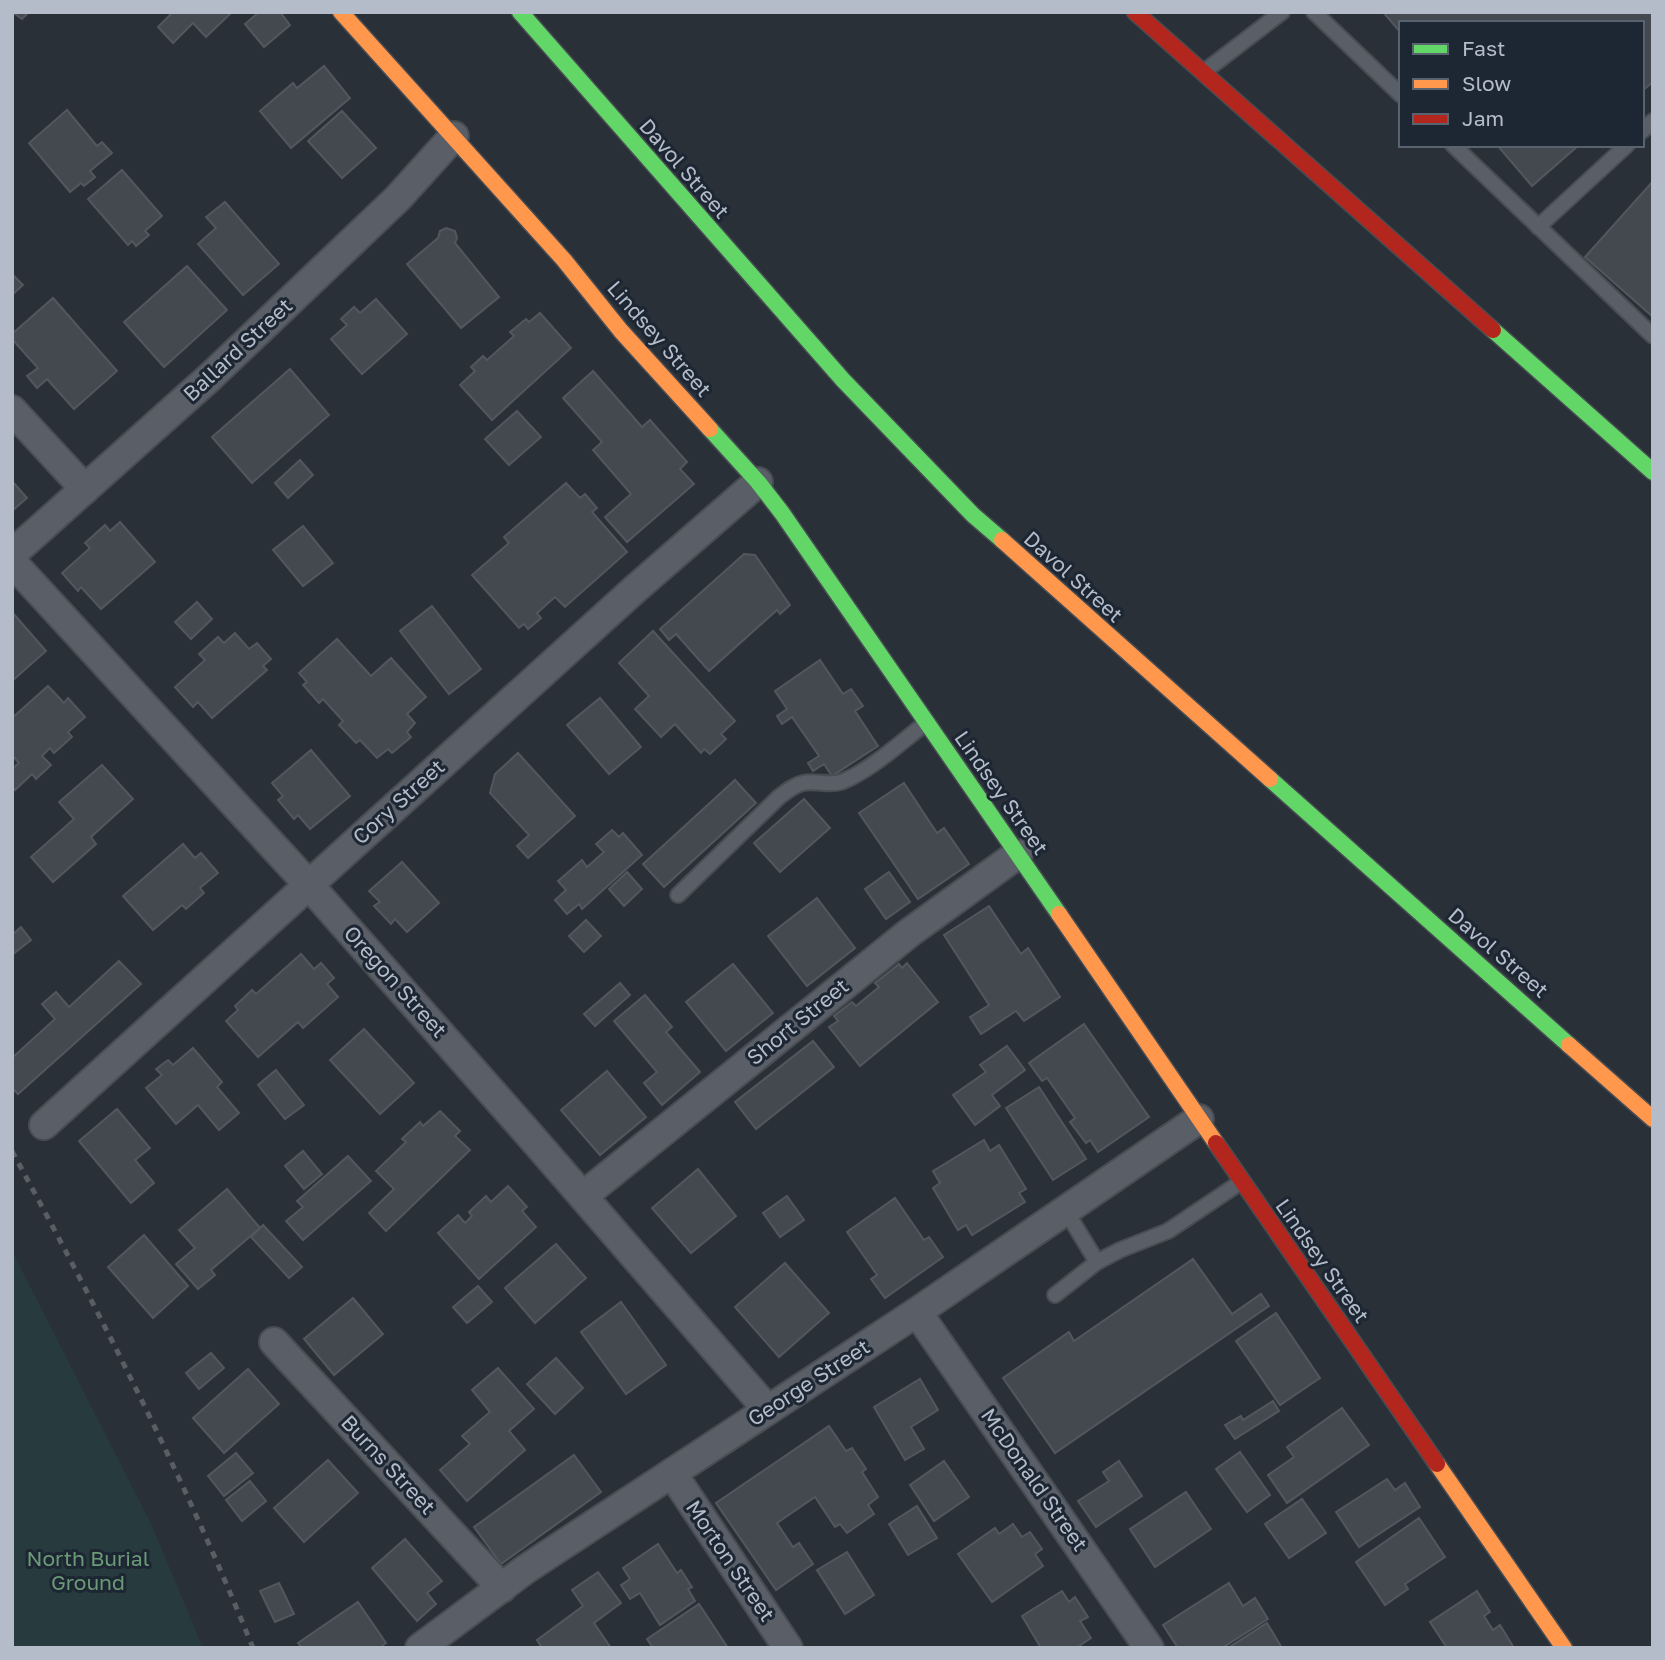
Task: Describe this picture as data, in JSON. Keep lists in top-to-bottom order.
{
  "streets": {
    "main road": ["Davol Street", "Lindsey Street"],
    "street": [
      "Ballard Street",
      "Cory Street",
      "Oregon Street",
      "Short Street",
      "George Street",
      "Burns Street",
      "McDonald Street",
      "Morton Street"
    ]
  },
  "crossings": [
    ["Lindsey Street", "Ballard Street"],
    ["Lindsey Street", "Cory Street"],
    ["Lindsey Street", "Short Street"],
    ["Lindsey Street", "George Street"],
    ["Cory Street", "Oregon Street"],
    ["Oregon Street", "Short Street"],
    ["Oregon Street", "George Street"],
    ["George Street", "Burns Street"],
    ["George Street", "McDonald Street"],
    ["George Street", "Morton Street"]
  ],
  "parks": ["North Burial Ground"],
  "legend": ["Fast", "Slow", "Jam"]
}
